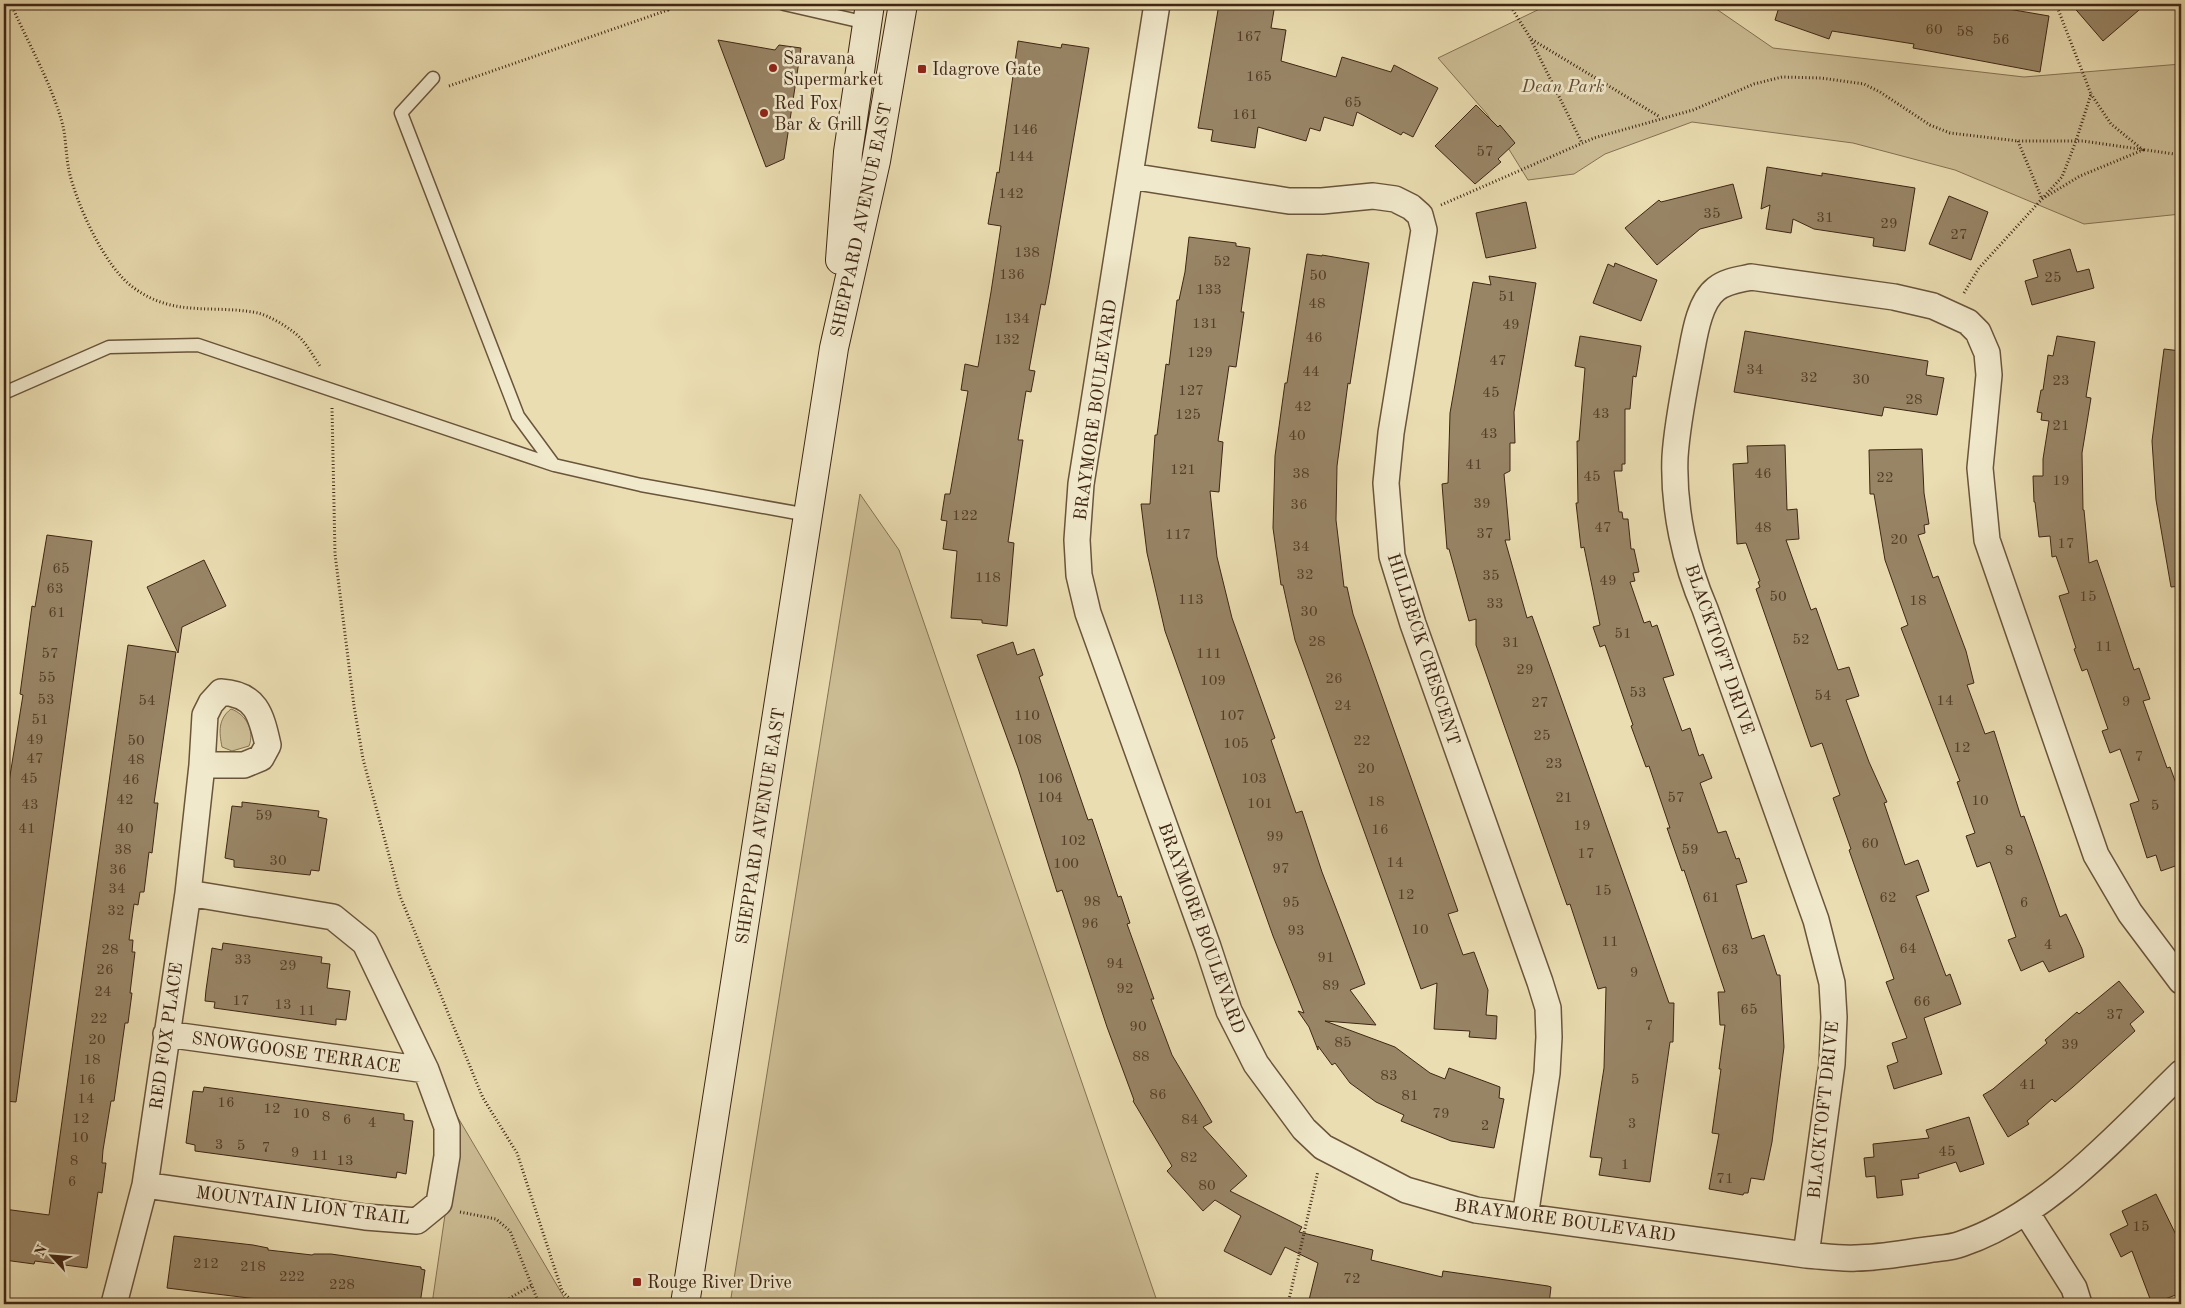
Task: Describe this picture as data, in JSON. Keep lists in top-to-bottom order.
{
  "streets": {
    "main road": ["SHEPPARD AVENUE EAST"],
    "street": [
      "BRAYMORE BOULEVARD",
      "HILLBECK CRESCENT",
      "BLACKTOFT DRIVE",
      "RED FOX PLACE",
      "SNOWGOOSE TERRACE",
      "MOUNTAIN LION TRAIL"
    ]
  },
  "crossings": [
    ["BRAYMORE BOULEVARD", "HILLBECK CRESCENT"],
    ["BRAYMORE BOULEVARD", "BLACKTOFT DRIVE"],
    ["RED FOX PLACE", "SNOWGOOSE TERRACE"],
    ["RED FOX PLACE", "MOUNTAIN LION TRAIL"],
    ["SNOWGOOSE TERRACE", "MOUNTAIN LION TRAIL"]
  ],
  "parks": ["Dean Park"],
  "places": {
    "other": ["Saravana Supermarket", "Red Fox Bar & Grill"],
    "transit": ["Idagrove Gate", "Rouge River Drive"]
  },
  "house_numbers": [
    "60",
    "58",
    "167",
    "56",
    "165",
    "65",
    "161",
    "146",
    "57",
    "144",
    "142",
    "35",
    "31",
    "29",
    "27",
    "138",
    "52",
    "136",
    "50",
    "25",
    "133",
    "51",
    "48",
    "134",
    "131",
    "49",
    "46",
    "132",
    "129",
    "47",
    "34",
    "44",
    "32",
    "30",
    "23",
    "127",
    "45",
    "28",
    "42",
    "43",
    "125",
    "21",
    "43",
    "40",
    "41",
    "121",
    "38",
    "46",
    "45",
    "22",
    "19",
    "39",
    "36",
    "122",
    "47",
    "48",
    "37",
    "117",
    "20",
    "17",
    "34",
    "65",
    "32",
    "35",
    "118",
    "49",
    "63",
    "50",
    "15",
    "113",
    "18",
    "33",
    "30",
    "61",
    "51",
    "52",
    "28",
    "31",
    "11",
    "57",
    "111",
    "29",
    "55",
    "26",
    "109",
    "53",
    "54",
    "53",
    "54",
    "14",
    "9",
    "27",
    "24",
    "110",
    "107",
    "51",
    "25",
    "49",
    "108",
    "50",
    "22",
    "105",
    "12",
    "7",
    "47",
    "48",
    "23",
    "20",
    "45",
    "106",
    "103",
    "46",
    "104",
    "21",
    "57",
    "42",
    "10",
    "18",
    "101",
    "43",
    "5",
    "59",
    "19",
    "41",
    "40",
    "16",
    "99",
    "102",
    "60",
    "38",
    "59",
    "8",
    "17",
    "30",
    "14",
    "100",
    "97",
    "36",
    "34",
    "15",
    "12",
    "61",
    "62",
    "98",
    "95",
    "6",
    "32",
    "96",
    "10",
    "93",
    "11",
    "4",
    "64",
    "28",
    "63",
    "91",
    "33",
    "94",
    "29",
    "26",
    "9",
    "89",
    "92",
    "24",
    "17",
    "66",
    "13",
    "65",
    "11",
    "37",
    "22",
    "7",
    "90",
    "20",
    "85",
    "39",
    "88",
    "18",
    "83",
    "16",
    "5",
    "41",
    "86",
    "81",
    "14",
    "16",
    "12",
    "10",
    "79",
    "8",
    "12",
    "6",
    "84",
    "4",
    "3",
    "2",
    "10",
    "3",
    "5",
    "7",
    "45",
    "9",
    "11",
    "82",
    "8",
    "13",
    "1",
    "71",
    "6",
    "80",
    "15",
    "212",
    "218",
    "222",
    "72",
    "228"
  ],
  "north": "top left"
}
